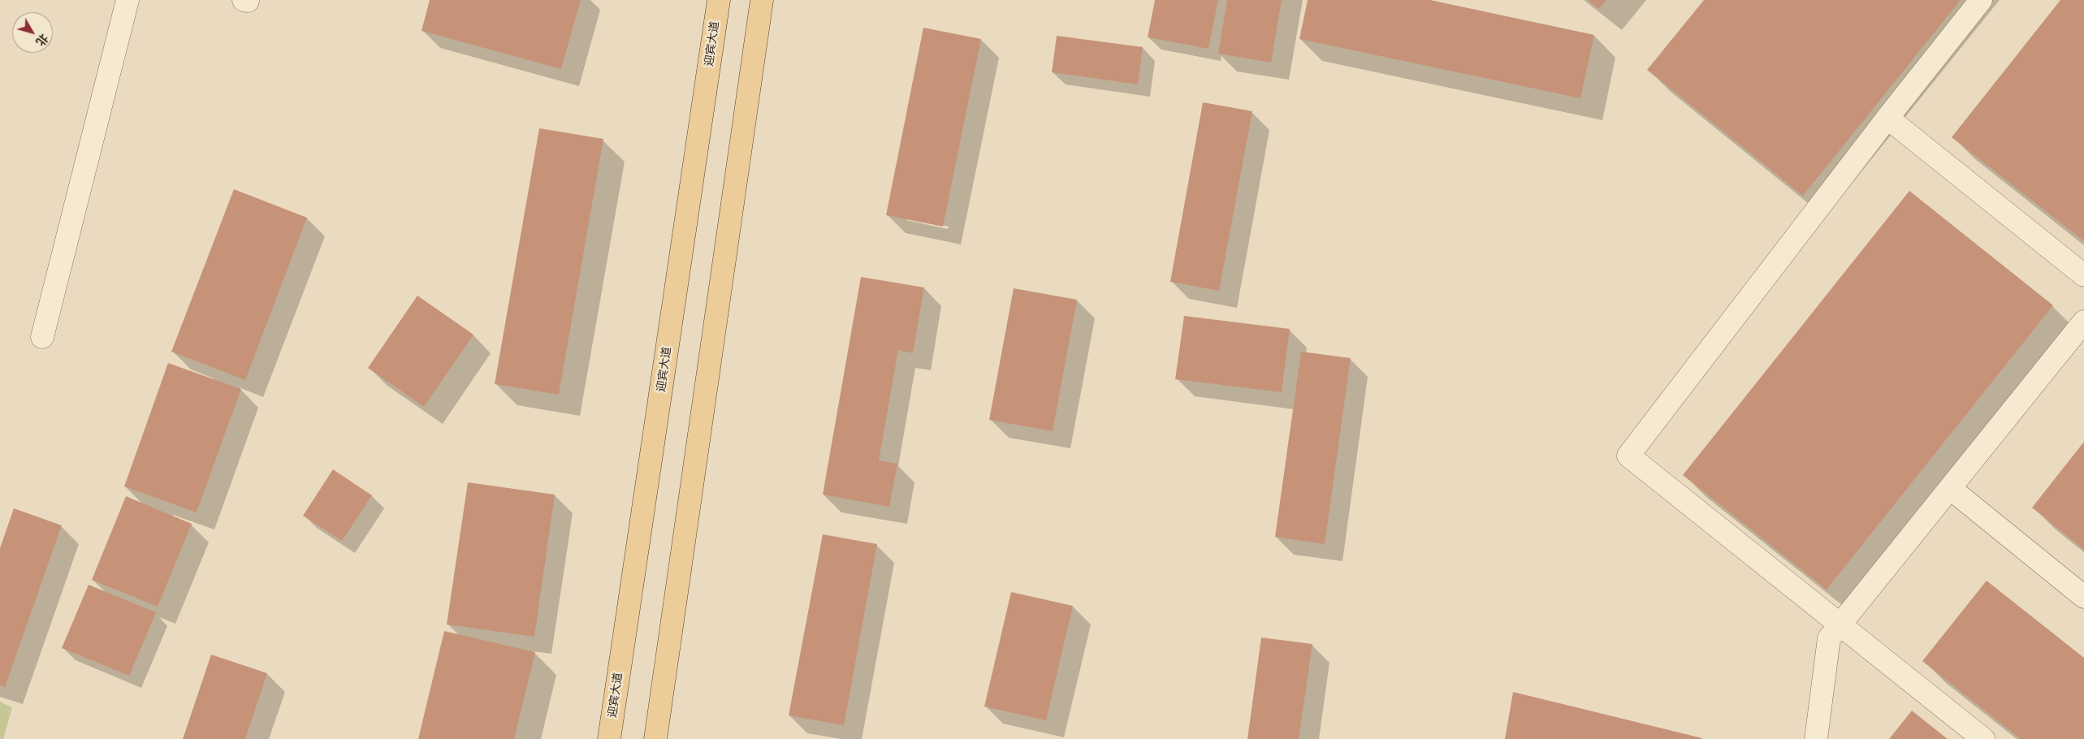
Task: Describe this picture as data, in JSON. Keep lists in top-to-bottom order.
{
  "streets": {
    "main road": ["迎宾大道"]
  },
  "north": "bottom right"
}
